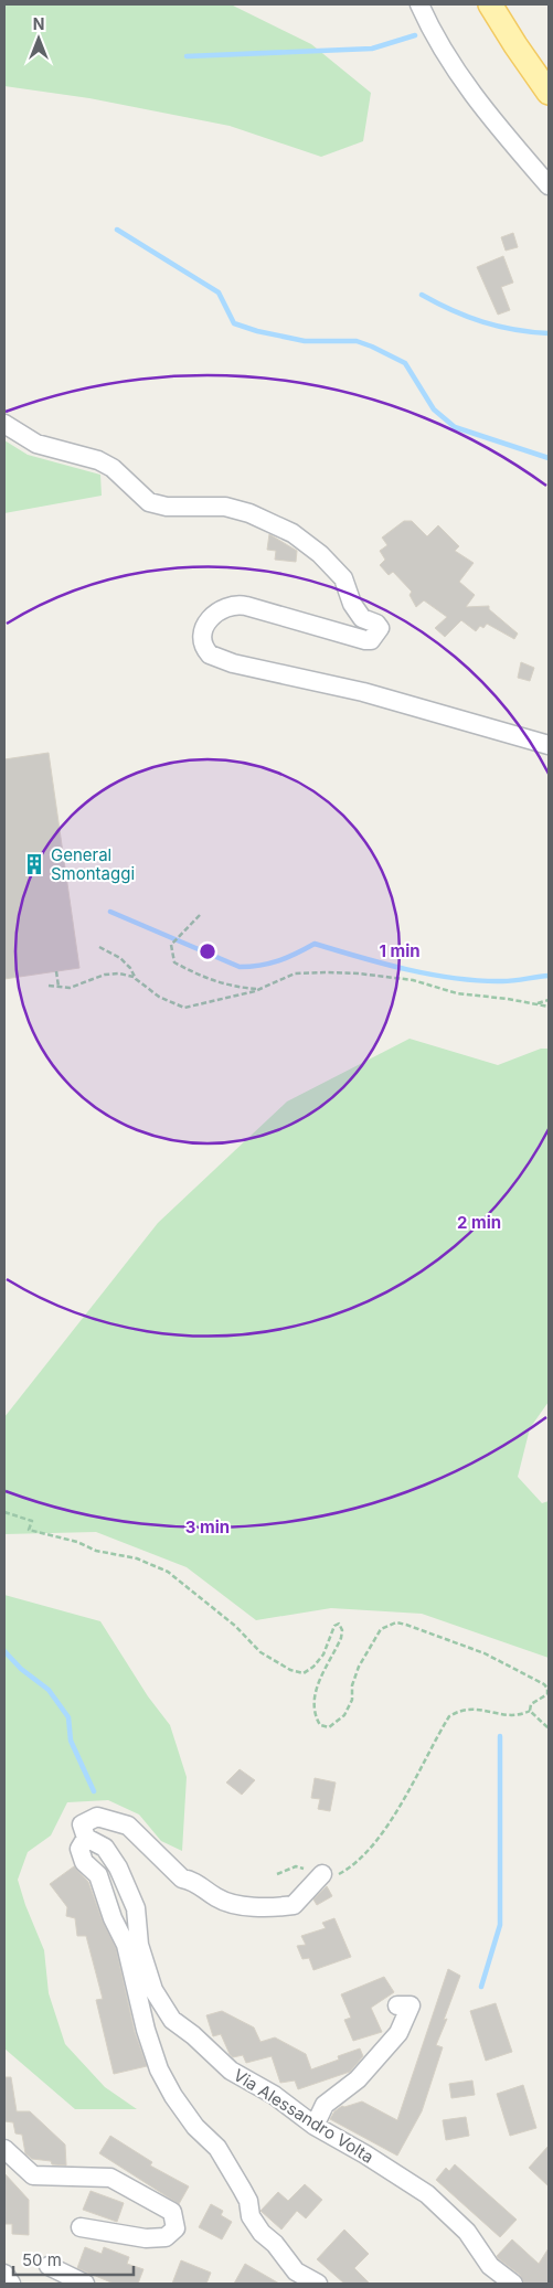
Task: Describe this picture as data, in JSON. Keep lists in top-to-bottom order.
{
  "streets": {
    "street": ["Via Alessandro Volta"]
  },
  "places": {
    "building": ["General Smontaggi"]
  },
  "scale_bar": "50 m",
  "north": "top",
  "rings": ["1 min", "2 min", "3 min"]
}
